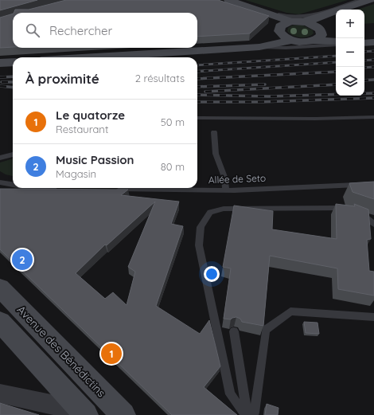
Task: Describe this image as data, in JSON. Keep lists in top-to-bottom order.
{
  "streets": {
    "street": ["Avenue des Bénédictins"],
    "lane": ["Allée de Seto"]
  },
  "page": {
    "map_buttons": ["+", "−"],
    "search": "Rechercher",
    "heading": ["À proximité", "2 résultats"],
    "list": [
      {
        "mark": "1",
        "name": "Le quatorze",
        "note": "Restaurant",
        "value": "50 m"
      },
      {
        "mark": "2",
        "name": "Music Passion",
        "note": "Magasin",
        "value": "80 m"
      }
    ],
    "pins": ["2", "1"]
  }
}
